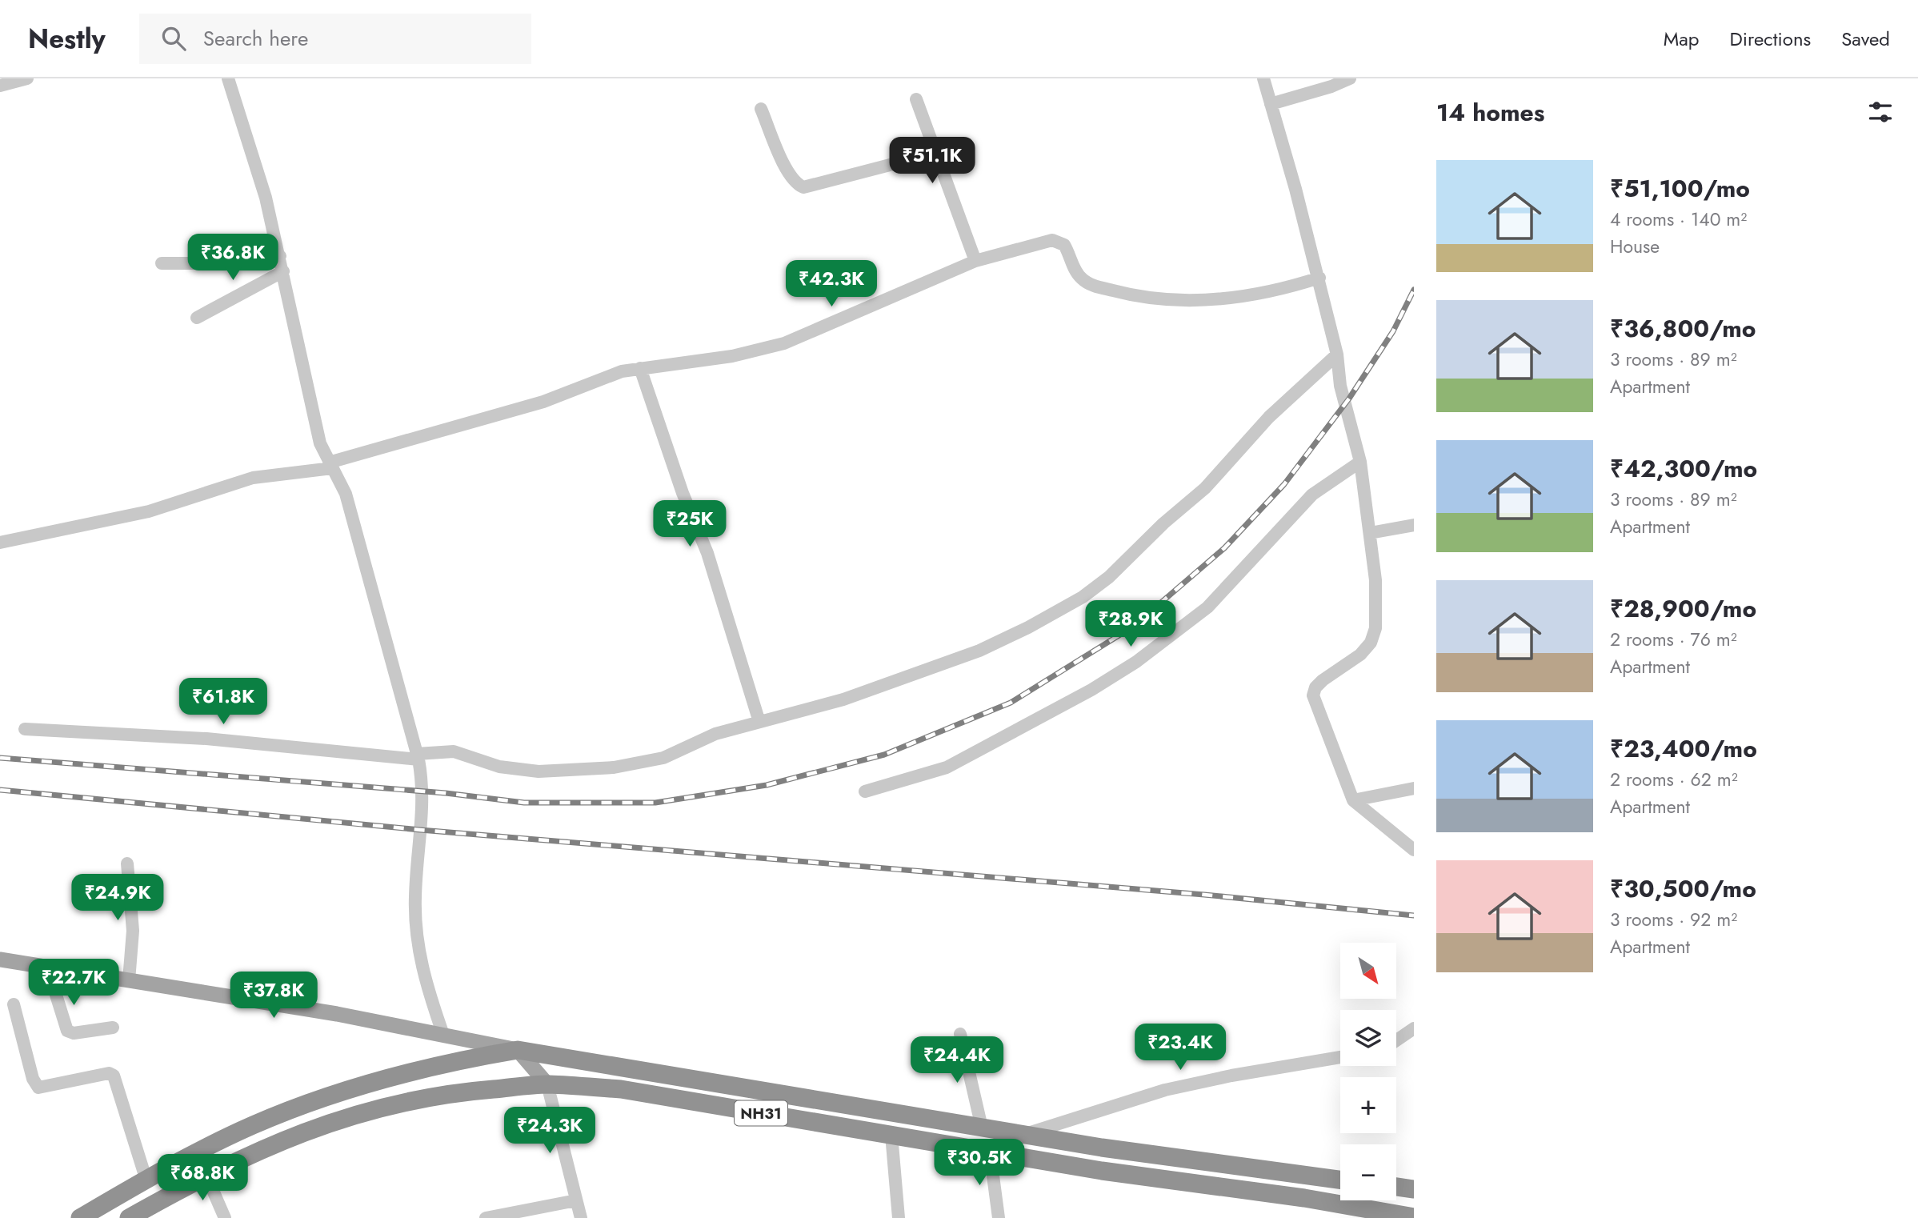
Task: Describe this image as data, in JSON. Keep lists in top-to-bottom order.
{
  "streets": {
    "highway": ["NH31"]
  },
  "north": "bottom right",
  "page": {
    "header": "Nestly",
    "search": "Search here",
    "nav": ["Map", "Directions", "Saved"],
    "heading": "14 homes",
    "price": [
      "₹51.1K",
      "₹36.8K",
      "₹42.3K",
      "₹25K",
      "₹28.9K",
      "₹61.8K",
      "₹24.9K",
      "₹22.7K",
      "₹37.8K",
      "₹23.4K",
      "₹24.4K",
      "₹24.3K",
      "₹30.5K",
      "₹68.8K"
    ],
    "list": [
      {
        "name": "₹51,100/mo",
        "note": "4 rooms · 140 m² · House"
      },
      {
        "name": "₹36,800/mo",
        "note": "3 rooms · 89 m² · Apartment"
      },
      {
        "name": "₹42,300/mo",
        "note": "3 rooms · 89 m² · Apartment"
      },
      {
        "name": "₹28,900/mo",
        "note": "2 rooms · 76 m² · Apartment"
      },
      {
        "name": "₹23,400/mo",
        "note": "2 rooms · 62 m² · Apartment"
      },
      {
        "name": "₹30,500/mo",
        "note": "3 rooms · 92 m² · Apartment"
      }
    ],
    "map_buttons": ["+", "−"]
  }
}
